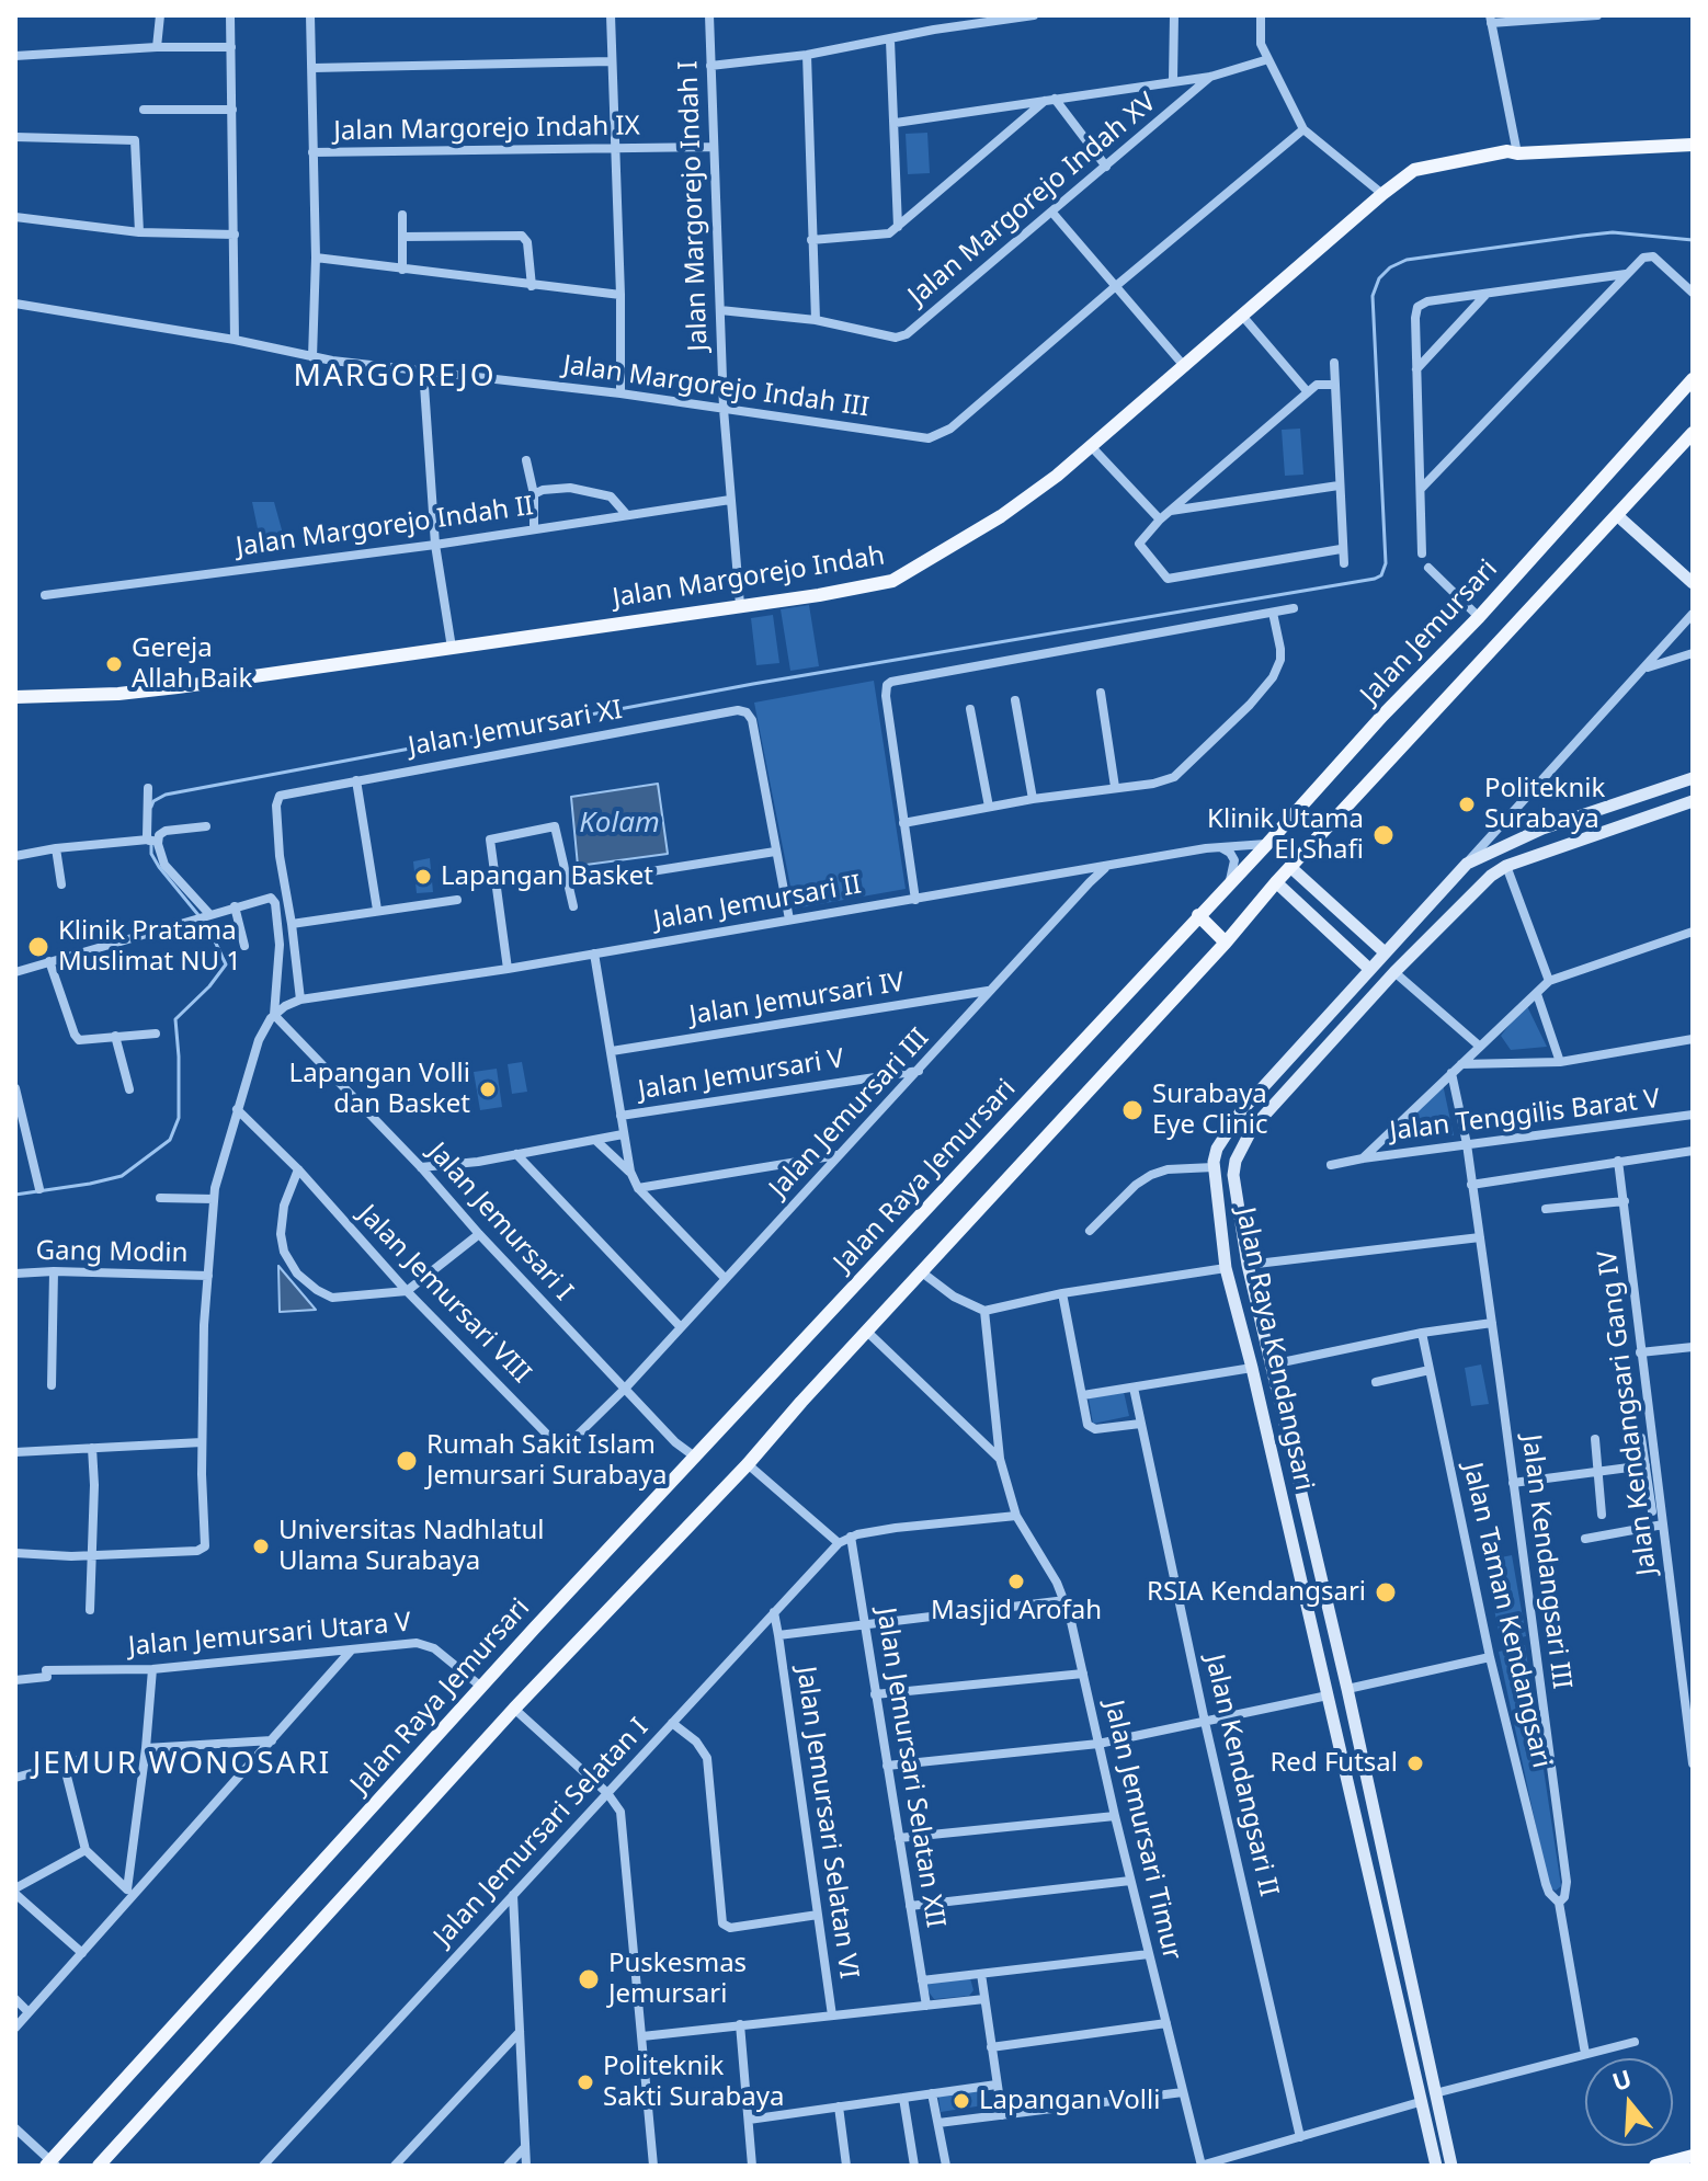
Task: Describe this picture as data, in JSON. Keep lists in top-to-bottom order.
{
  "streets": {
    "main road": [
      "Jalan Margorejo Indah",
      "Jalan Jemursari",
      "Jalan Raya Jemursari",
      "Jalan Raya Kendangsari"
    ],
    "street": [
      "Jalan Margorejo Indah IX",
      "Jalan Margorejo Indah XV",
      "Jalan Margorejo Indah I",
      "Jalan Margorejo Indah III",
      "Jalan Margorejo Indah II",
      "Jalan Jemursari XI",
      "Jalan Jemursari II",
      "Jalan Jemursari IV",
      "Jalan Jemursari V",
      "Jalan Jemursari III",
      "Jalan Tenggilis Barat V",
      "Jalan Jemursari I",
      "Gang Modin",
      "Jalan Jemursari VIII",
      "Jalan Kendangsari Gang IV",
      "Jalan Kendangsari III",
      "Jalan Taman Kendangsari",
      "Jalan Jemursari Utara V",
      "Jalan Jemursari Selatan XII",
      "Jalan Kendangsari II",
      "Jalan Jemursari Selatan VI",
      "Jalan Jemursari Timur",
      "Jalan Jemursari Selatan I"
    ]
  },
  "crossings": [
    ["Jalan Margorejo Indah IX", "Jalan Margorejo Indah I"],
    ["Jalan Margorejo Indah XV", "Jalan Margorejo Indah I"],
    ["Jalan Margorejo Indah I", "Jalan Margorejo Indah III"],
    ["Jalan Margorejo Indah I", "Jalan Margorejo Indah II"],
    ["Jalan Margorejo Indah I", "Jalan Margorejo Indah"],
    ["Jalan Jemursari", "Jalan Jemursari II"],
    ["Jalan Jemursari", "Jalan Raya Jemursari"],
    ["Jalan Jemursari II", "Jalan Jemursari III"],
    ["Jalan Jemursari IV", "Jalan Jemursari III"],
    ["Jalan Jemursari V", "Jalan Jemursari III"],
    ["Jalan Jemursari III", "Jalan Jemursari I"],
    ["Jalan Jemursari III", "Jalan Jemursari VIII"],
    ["Jalan Tenggilis Barat V", "Jalan Kendangsari III"],
    ["Jalan Raya Jemursari", "Jalan Jemursari I"],
    ["Jalan Raya Jemursari", "Jalan Jemursari Utara V"],
    ["Jalan Jemursari I", "Jalan Jemursari VIII"],
    ["Jalan Kendangsari III", "Jalan Taman Kendangsari"],
    ["Jalan Jemursari Selatan XII", "Jalan Jemursari Selatan I"],
    ["Jalan Jemursari Selatan VI", "Jalan Jemursari Selatan I"]
  ],
  "districts": ["MARGOREJO", "JEMUR WONOSARI"],
  "water": ["Kolam"],
  "places": [
    "Gereja Allah Baik",
    "Politeknik Surabaya",
    "Klinik Utama El Shafi",
    "Lapangan Basket",
    "Klinik Pratama Muslimat NU 1",
    "Lapangan Volli dan Basket",
    "Surabaya Eye Clinic",
    "Rumah Sakit Islam Jemursari Surabaya",
    "Universitas Nadhlatul Ulama Surabaya",
    "Masjid Arofah",
    "RSIA Kendangsari",
    "Red Futsal",
    "Puskesmas Jemursari",
    "Politeknik Sakti Surabaya",
    "Lapangan Volli"
  ],
  "north": "top"
}
